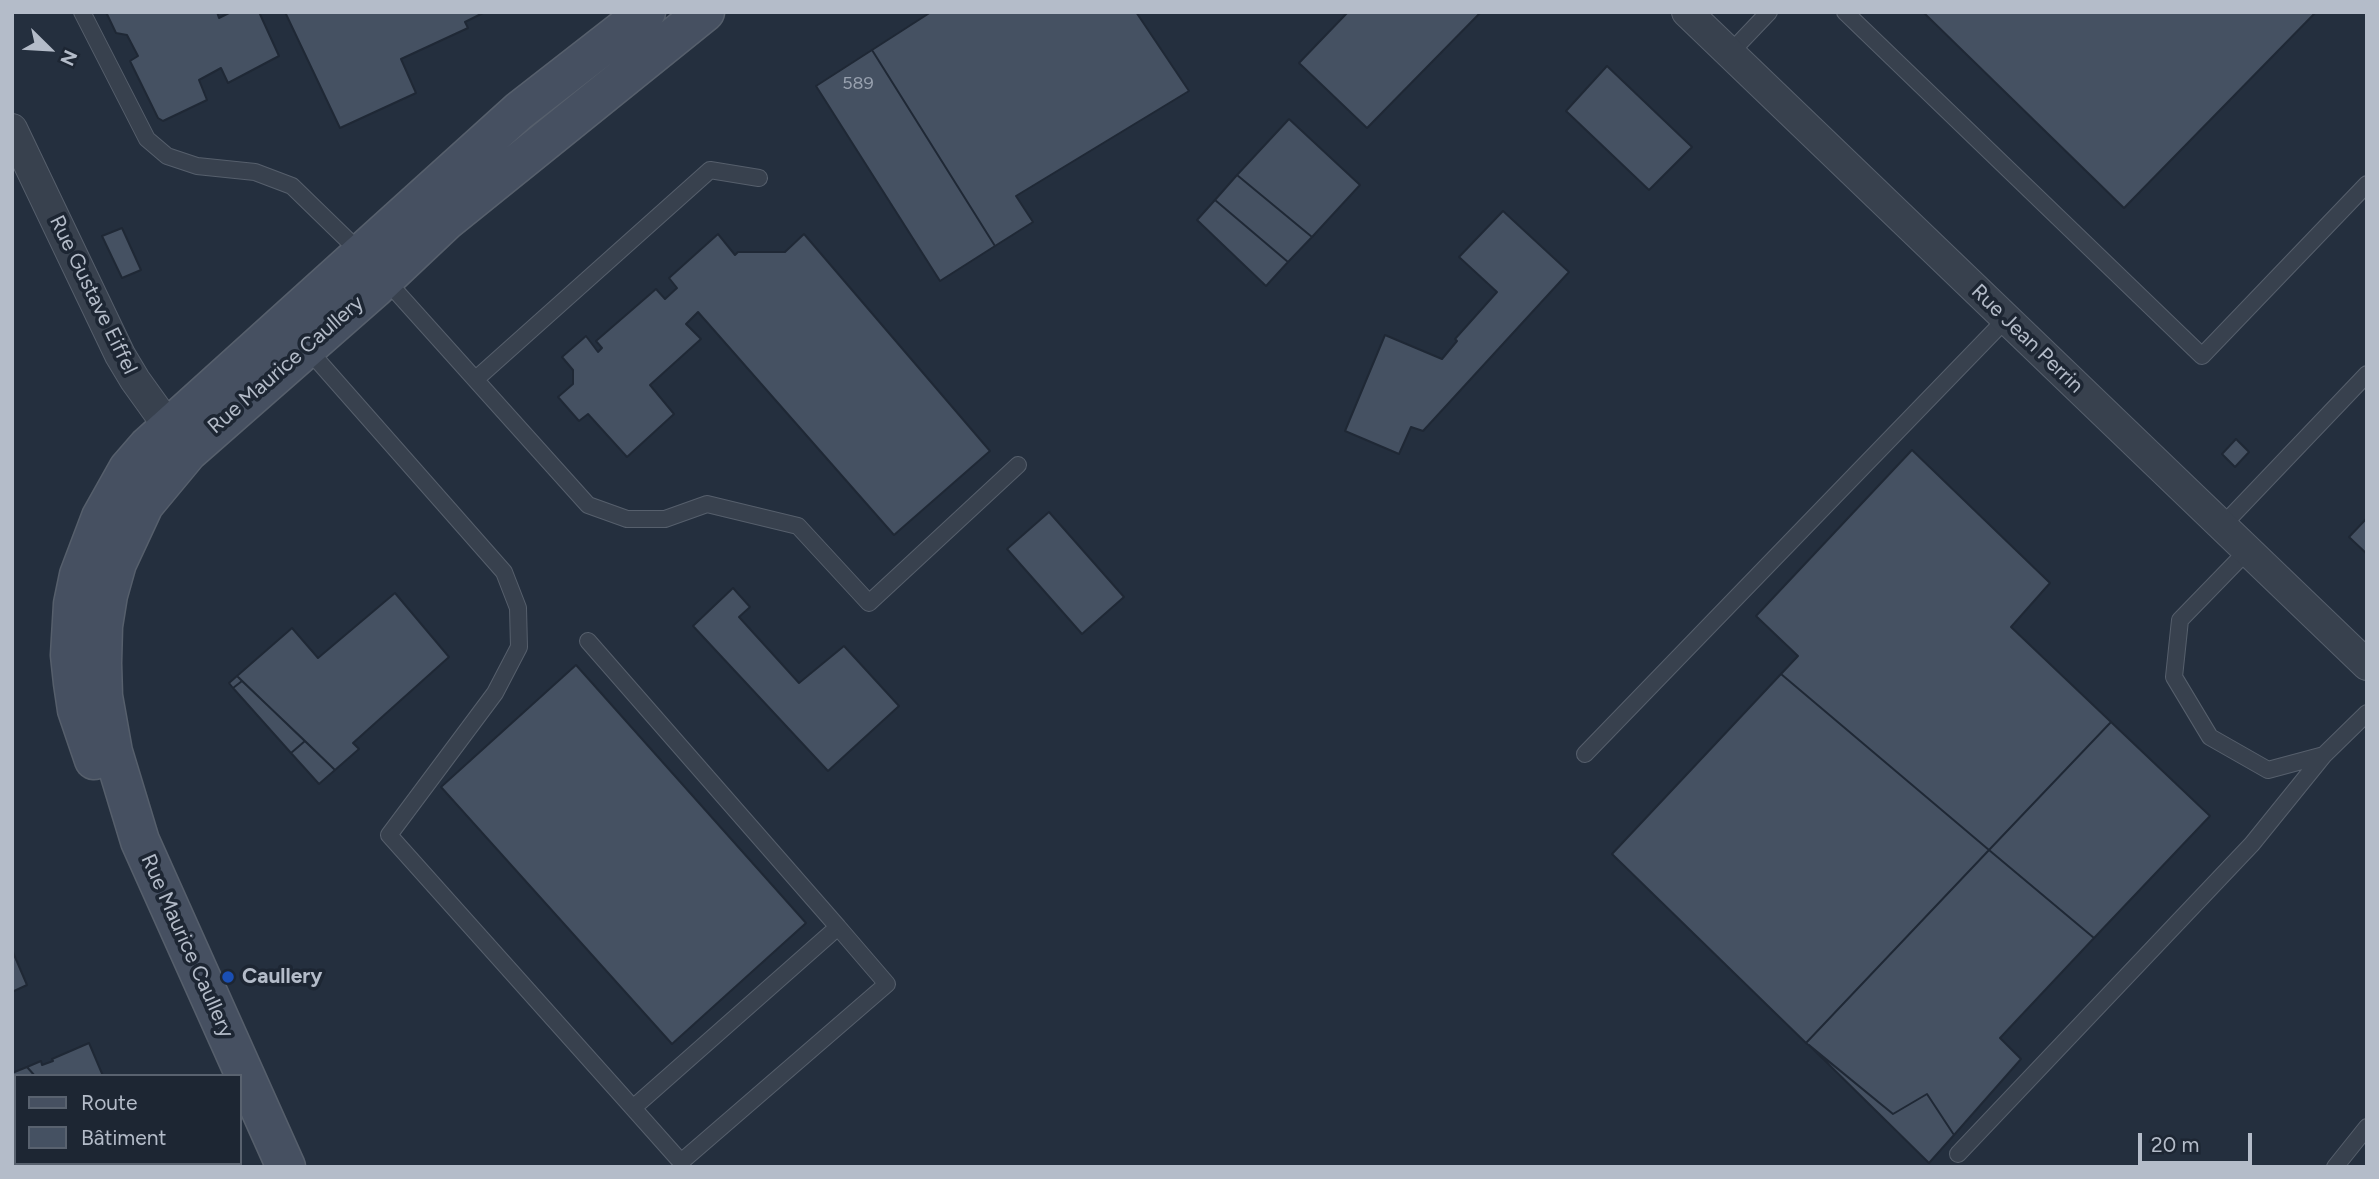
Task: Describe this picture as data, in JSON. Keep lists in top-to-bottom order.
{
  "streets": {
    "street": ["Rue Gustave Eiffel", "Rue Jean Perrin", "Rue Maurice Caullery"]
  },
  "crossings": [
    ["Rue Gustave Eiffel", "Rue Maurice Caullery"]
  ],
  "places": ["Caullery"],
  "house_numbers": ["589"],
  "legend": ["Route", "Bâtiment"],
  "scale_bar": "20 m",
  "north": "bottom right"
}
